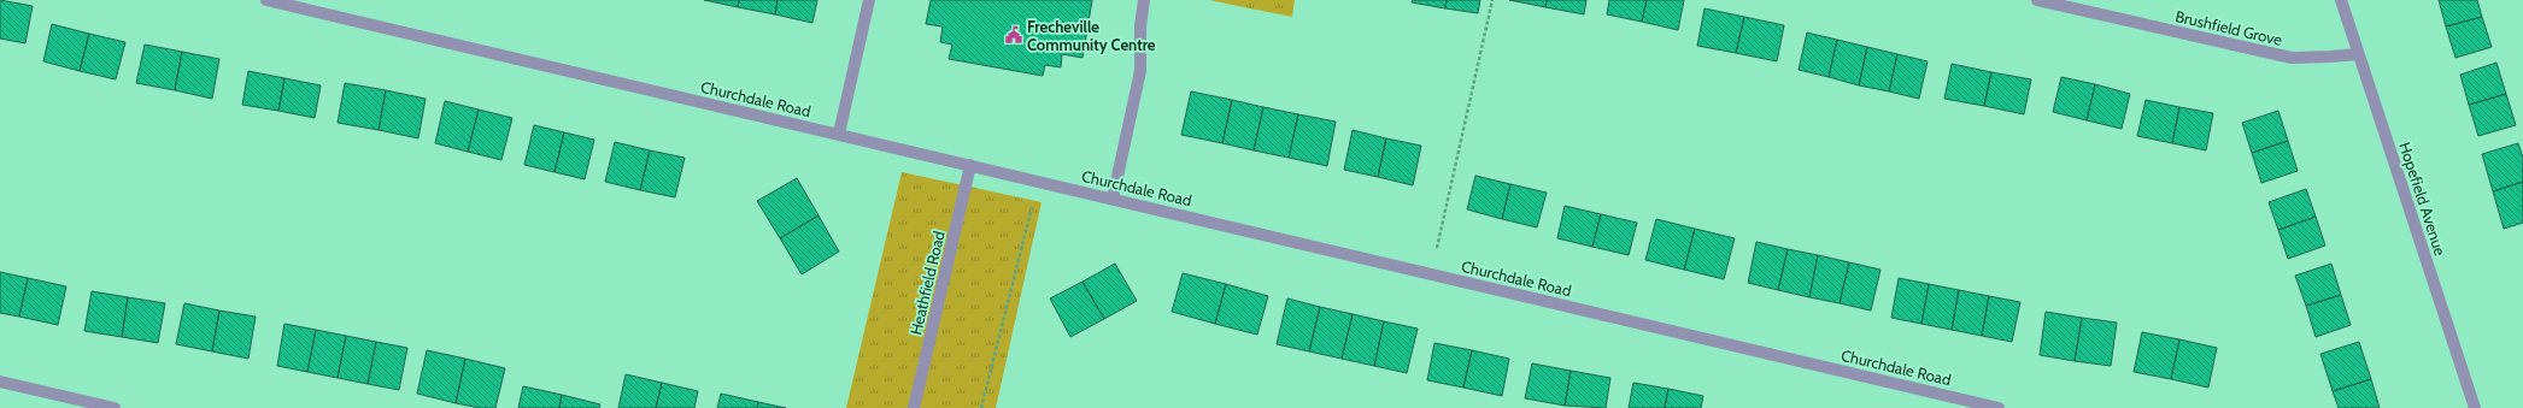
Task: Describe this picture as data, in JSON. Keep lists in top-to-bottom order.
{
  "streets": {
    "street": [
      "Brushfield Grove",
      "Churchdale Road",
      "Hopefield Avenue",
      "Heathfield Road"
    ]
  },
  "crossings": [
    ["Brushfield Grove", "Hopefield Avenue"],
    ["Churchdale Road", "Heathfield Road"]
  ],
  "places": {
    "public building": ["Frecheville Community Centre"]
  }
}
